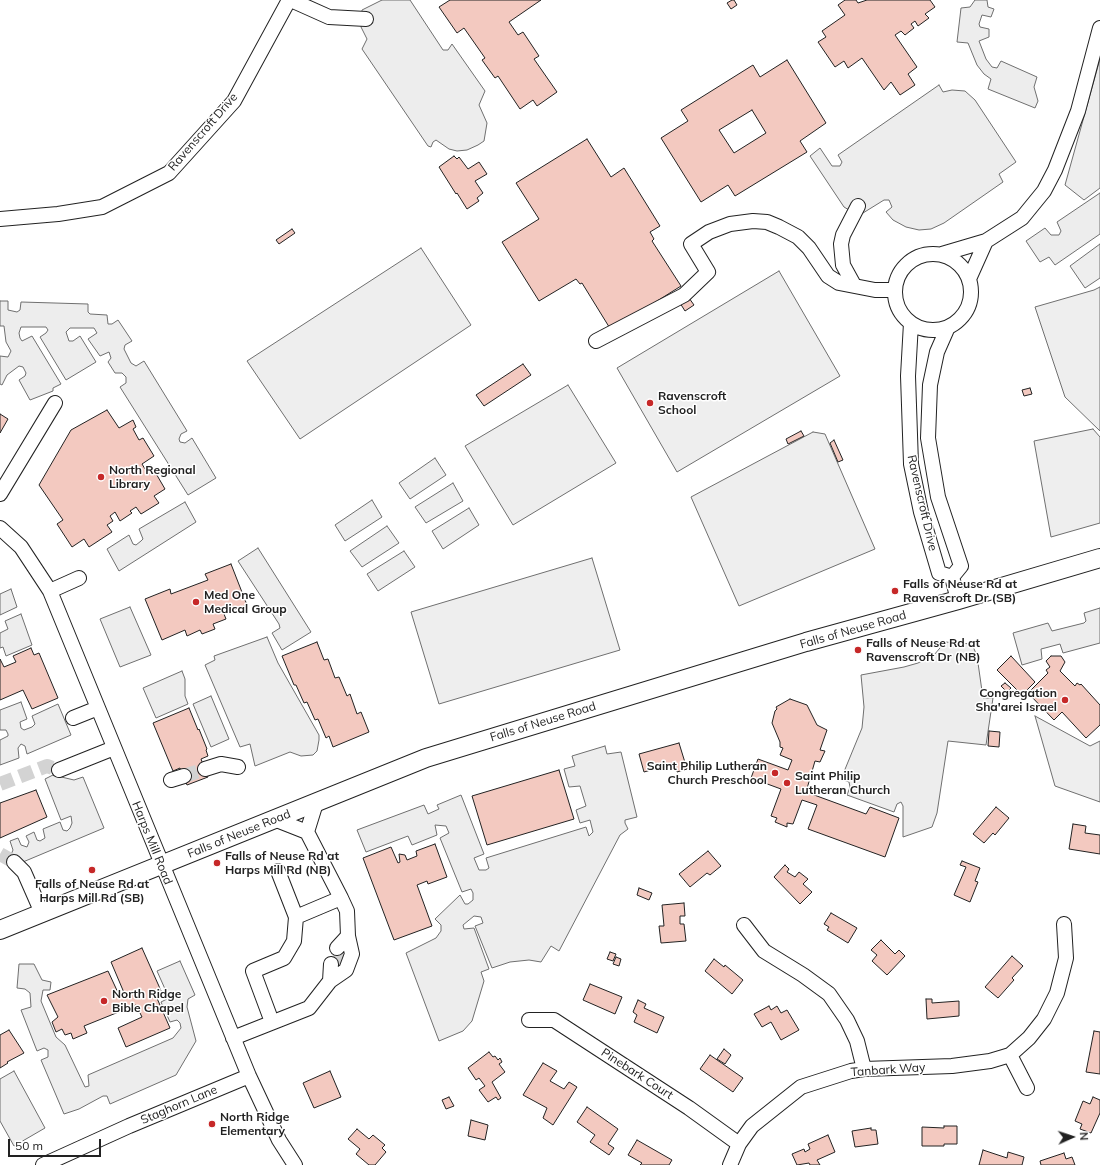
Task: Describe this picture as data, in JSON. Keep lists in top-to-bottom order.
{
  "streets": {
    "main road": ["Falls of Neuse Road"],
    "street": [
      "Ravenscroft Drive",
      "Harps Mill Road",
      "Tanbark Way",
      "Pinebark Court",
      "Staghorn Lane"
    ]
  },
  "crossings": [
    ["Falls of Neuse Road", "Harps Mill Road"],
    ["Harps Mill Road", "Staghorn Lane"],
    ["Tanbark Way", "Pinebark Court"]
  ],
  "places": [
    "Ravenscroft School",
    "North Regional Library",
    "Falls of Neuse Rd at Ravenscroft Dr (SB)",
    "Med One Medical Group",
    "Falls of Neuse Rd at Ravenscroft Dr (NB)",
    "Congregation Sha'arei Israel",
    "Saint Philip Lutheran Church Preschool",
    "Saint Philip Lutheran Church",
    "Falls of Neuse Rd at Harps Mill Rd (NB)",
    "Falls of Neuse Rd at Harps Mill Rd (SB)",
    "North Ridge Bible Chapel",
    "North Ridge Elementary"
  ],
  "scale_bar": "50 m",
  "north": "right"
}
